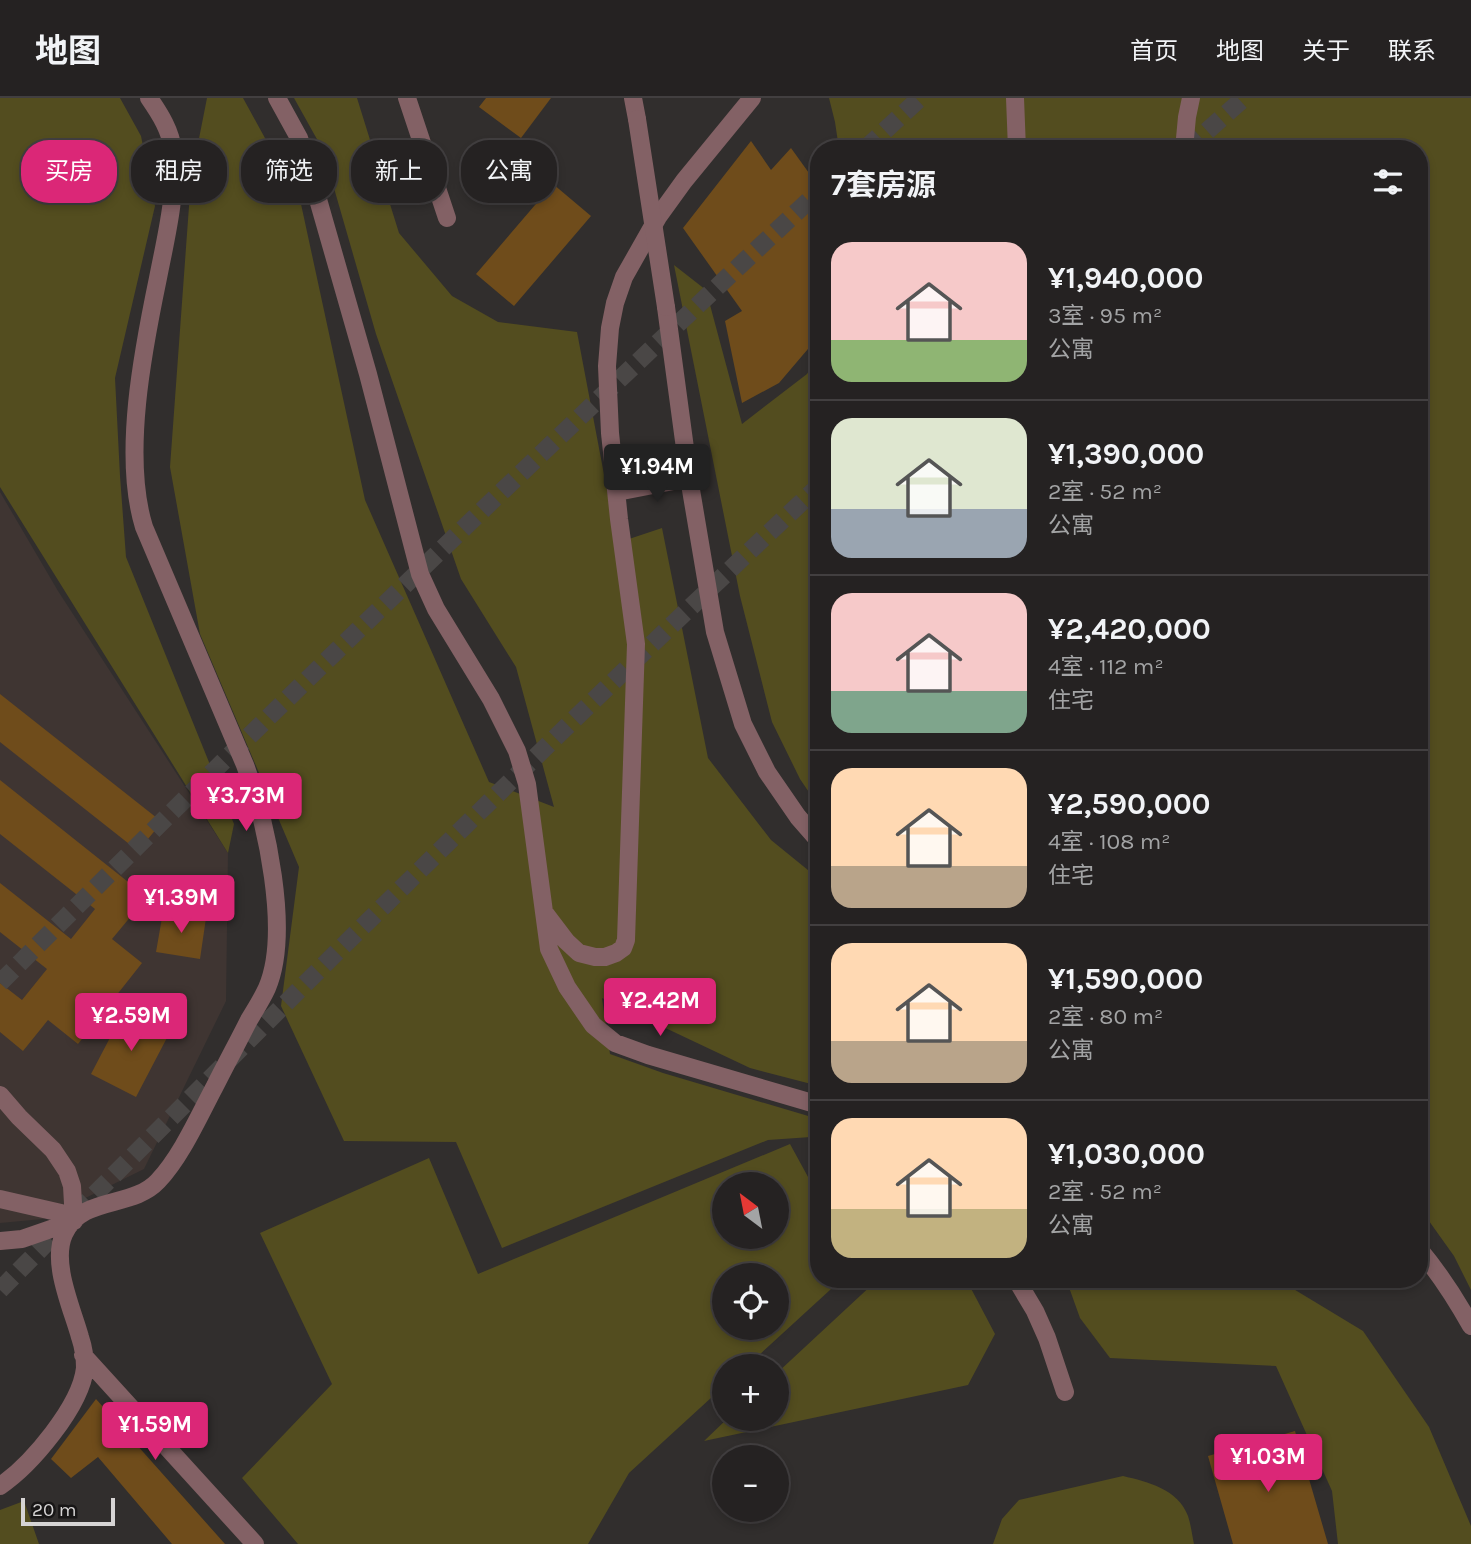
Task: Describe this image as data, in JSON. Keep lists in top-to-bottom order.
{
  "scale_bar": "20 m",
  "north": "top left",
  "page": {
    "header": "地图",
    "nav": [
      "首页",
      "地图",
      "关于",
      "联系"
    ],
    "chip": [
      "买房",
      "租房",
      "筛选",
      "新上",
      "公寓"
    ],
    "heading": "7套房源",
    "list": [
      {
        "name": "¥1,940,000",
        "note": "3室 · 95 m² · 公寓"
      },
      {
        "name": "¥1,390,000",
        "note": "2室 · 52 m² · 公寓"
      },
      {
        "name": "¥2,420,000",
        "note": "4室 · 112 m² · 住宅"
      },
      {
        "name": "¥2,590,000",
        "note": "4室 · 108 m² · 住宅"
      },
      {
        "name": "¥1,590,000",
        "note": "2室 · 80 m² · 公寓"
      },
      {
        "name": "¥1,030,000",
        "note": "2室 · 52 m² · 公寓"
      }
    ],
    "price": [
      "¥1.94M",
      "¥3.73M",
      "¥1.39M",
      "¥2.42M",
      "¥2.59M",
      "¥1.59M",
      "¥1.03M"
    ],
    "map_buttons": ["+", "−"],
    "scale": "20 m"
  }
}
